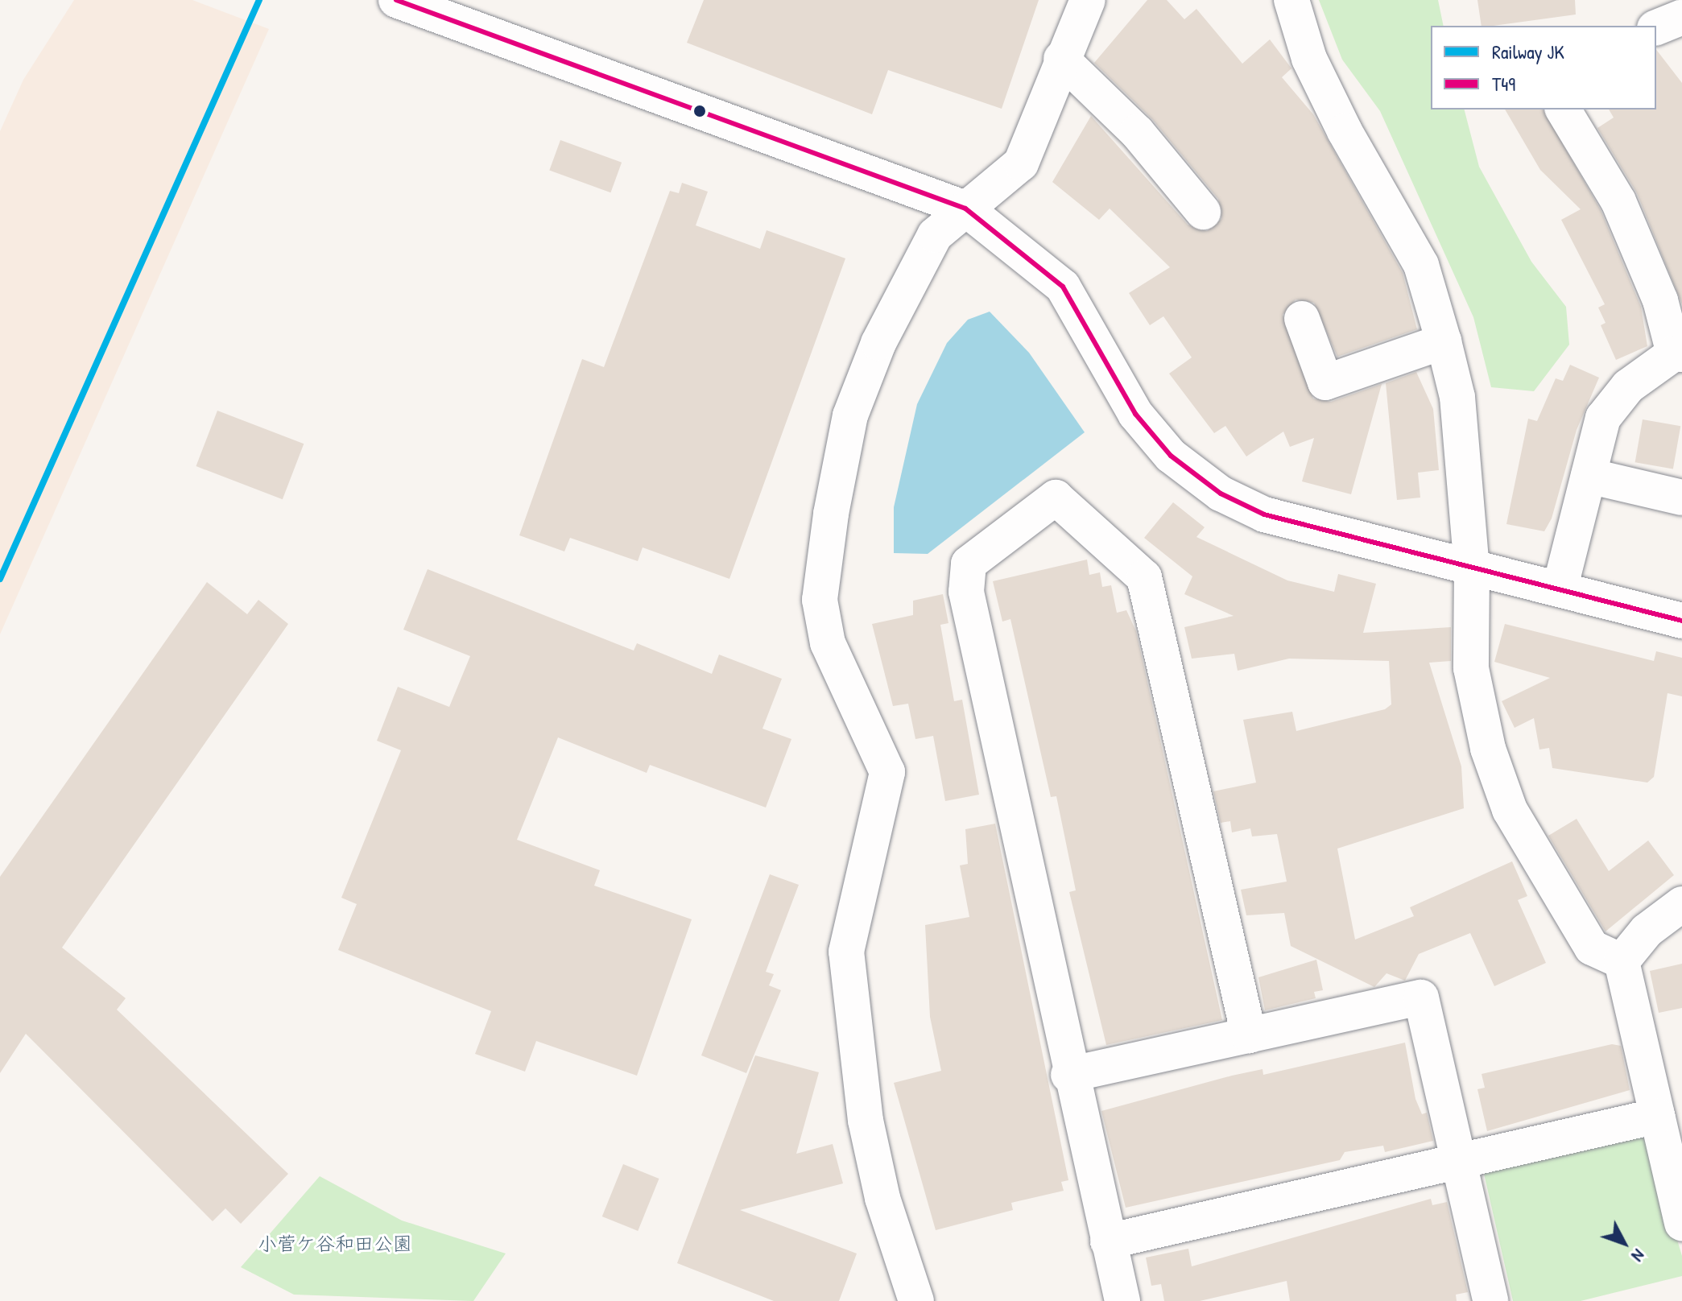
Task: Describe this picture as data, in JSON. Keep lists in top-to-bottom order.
{
  "parks": ["小菅ケ谷和田公園"],
  "lines": ["rail line JK", "transit line T49"],
  "legend": ["Railway JK", "T49"],
  "north": "bottom right"
}
